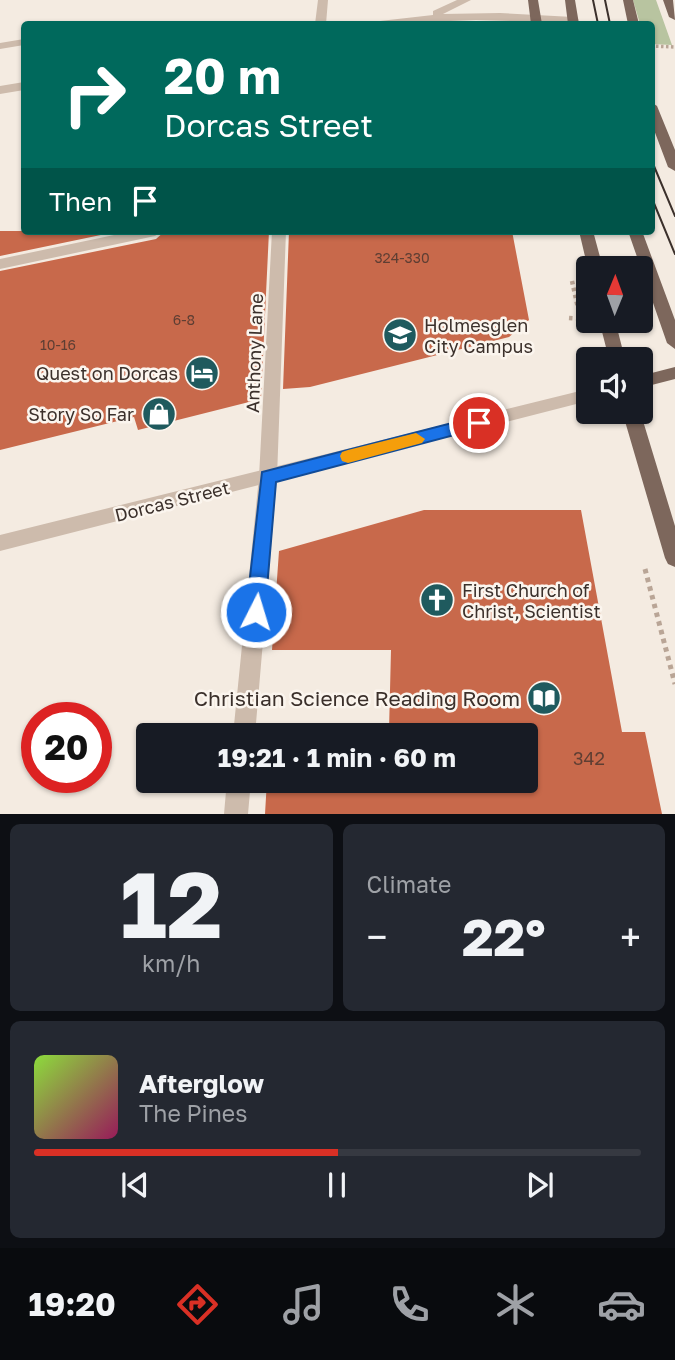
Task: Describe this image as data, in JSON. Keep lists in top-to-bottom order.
{
  "streets": {
    "street": ["Anthony Lane", "Dorcas Street"]
  },
  "crossings": [
    ["Anthony Lane", "Dorcas Street"]
  ],
  "places": {
    "school or university": ["Holmesglen City Campus"],
    "hotel": ["Quest on Dorcas"],
    "shop": ["Story So Far"],
    "church": ["First Church of Christ, Scientist"],
    "library": ["Christian Science Reading Room"]
  },
  "house_numbers": [
    "324-330",
    "6-8",
    "10-16",
    "342"
  ],
  "north": "top",
  "page": {
    "turn": ["20 m", "Dorcas Street"],
    "then": "Then",
    "limit": "20",
    "trip": "19:21 · 1 min · 60 m",
    "tile": [
      ["12", "km/h"],
      "Climate"
    ],
    "heat": ["−", "22°", "+"],
    "song": ["Afterglow", "The Pines"],
    "tabs": "19:20"
  }
}
